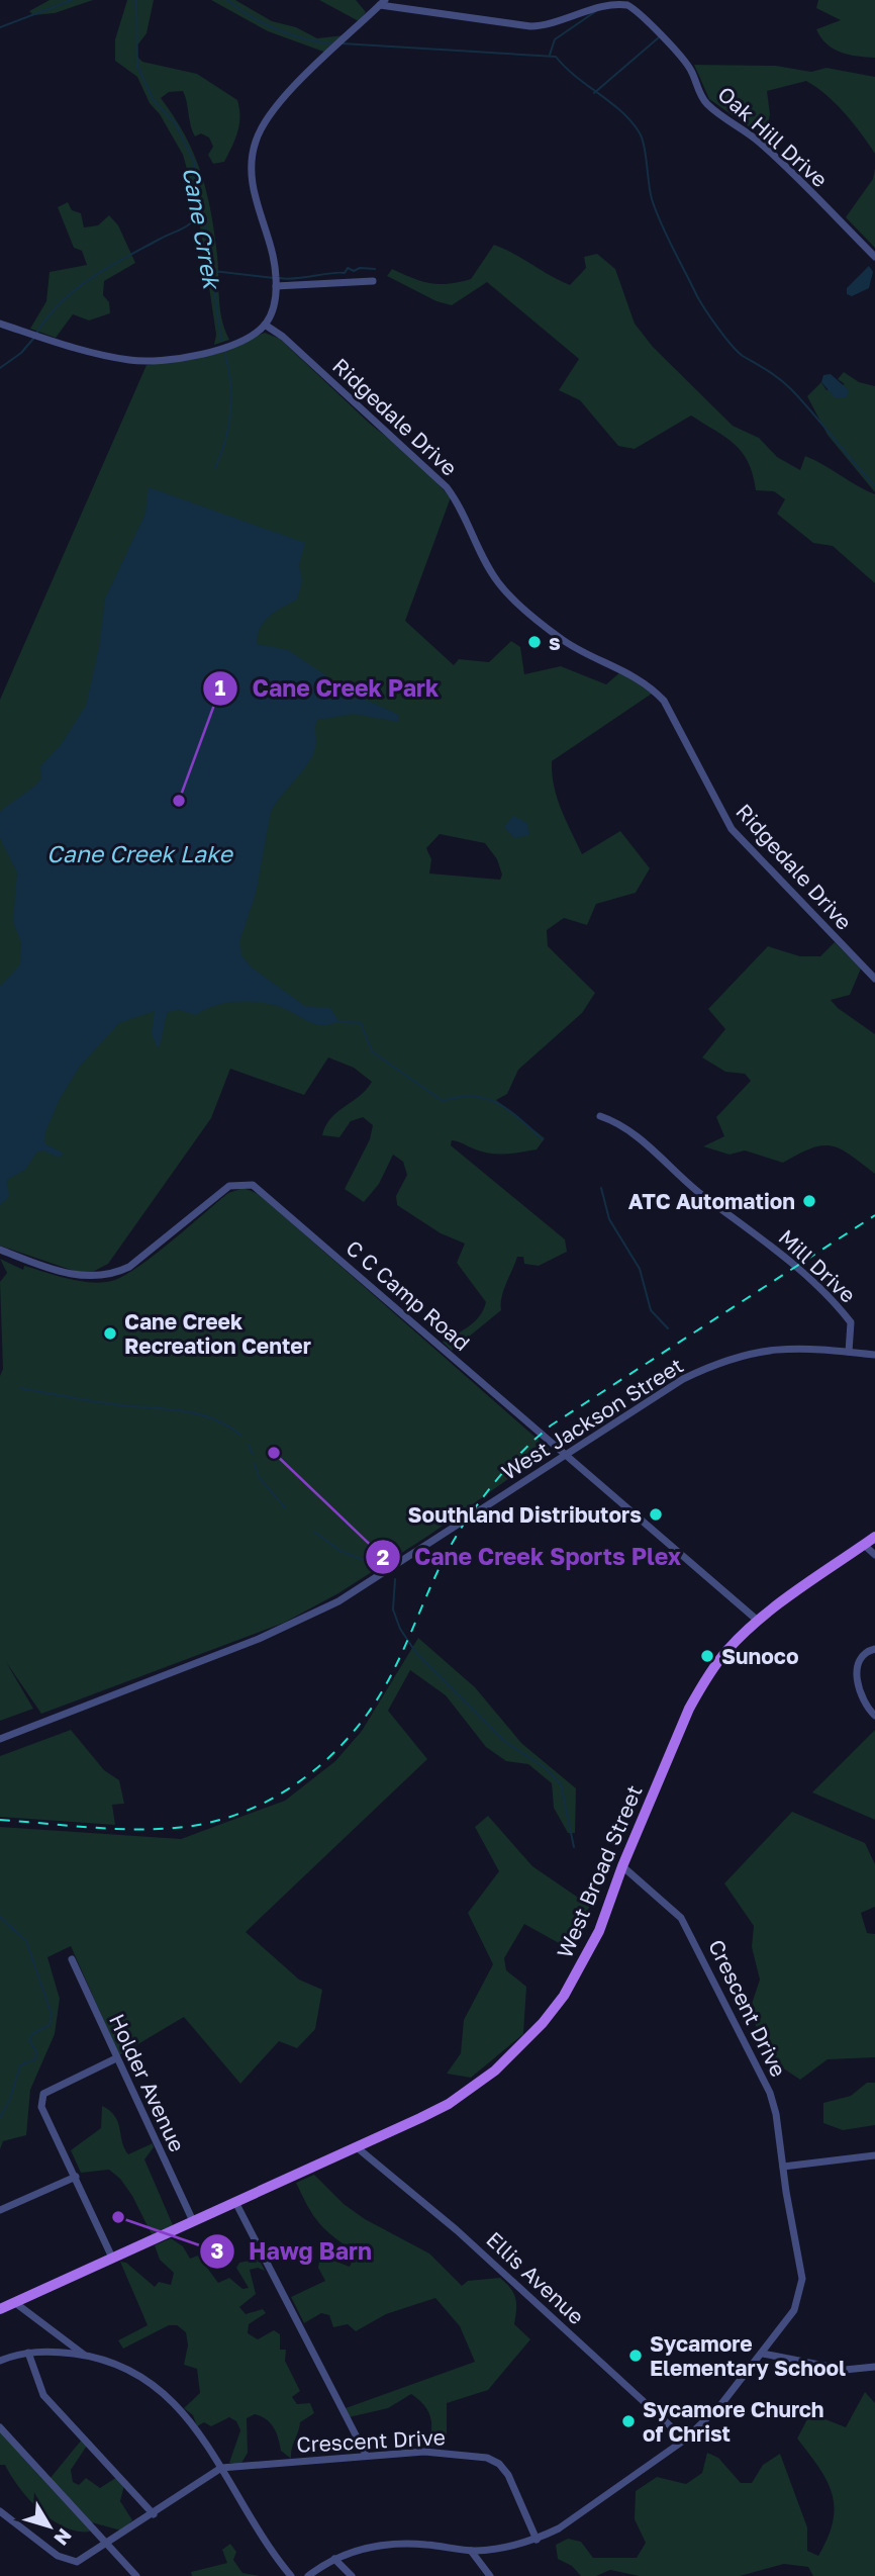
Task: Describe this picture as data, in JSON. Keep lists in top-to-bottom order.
{
  "streets": {
    "main road": ["West Broad Street"],
    "street": [
      "Oak Hill Drive",
      "Ridgedale Drive",
      "Mill Drive",
      "C C Camp Road",
      "West Jackson Street",
      "Crescent Drive",
      "Holder Avenue",
      "Ellis Avenue"
    ]
  },
  "crossings": [
    ["Mill Drive", "West Jackson Street"],
    ["C C Camp Road", "West Jackson Street"],
    ["C C Camp Road", "West Broad Street"],
    ["West Broad Street", "Crescent Drive"],
    ["West Broad Street", "Holder Avenue"],
    ["West Broad Street", "Ellis Avenue"],
    ["Crescent Drive", "Ellis Avenue"]
  ],
  "water": ["Cane Crrek", "Cane Creek Lake"],
  "places": [
    "s",
    "Cane Creek Park",
    "ATC Automation",
    "Cane Creek Recreation Center",
    "Cane Creek Sports Plex",
    "Southland Distributors",
    "Sunoco",
    "Hawg Barn",
    "Sycamore Elementary School",
    "Sycamore Church of Christ"
  ],
  "north": "bottom right"
}
